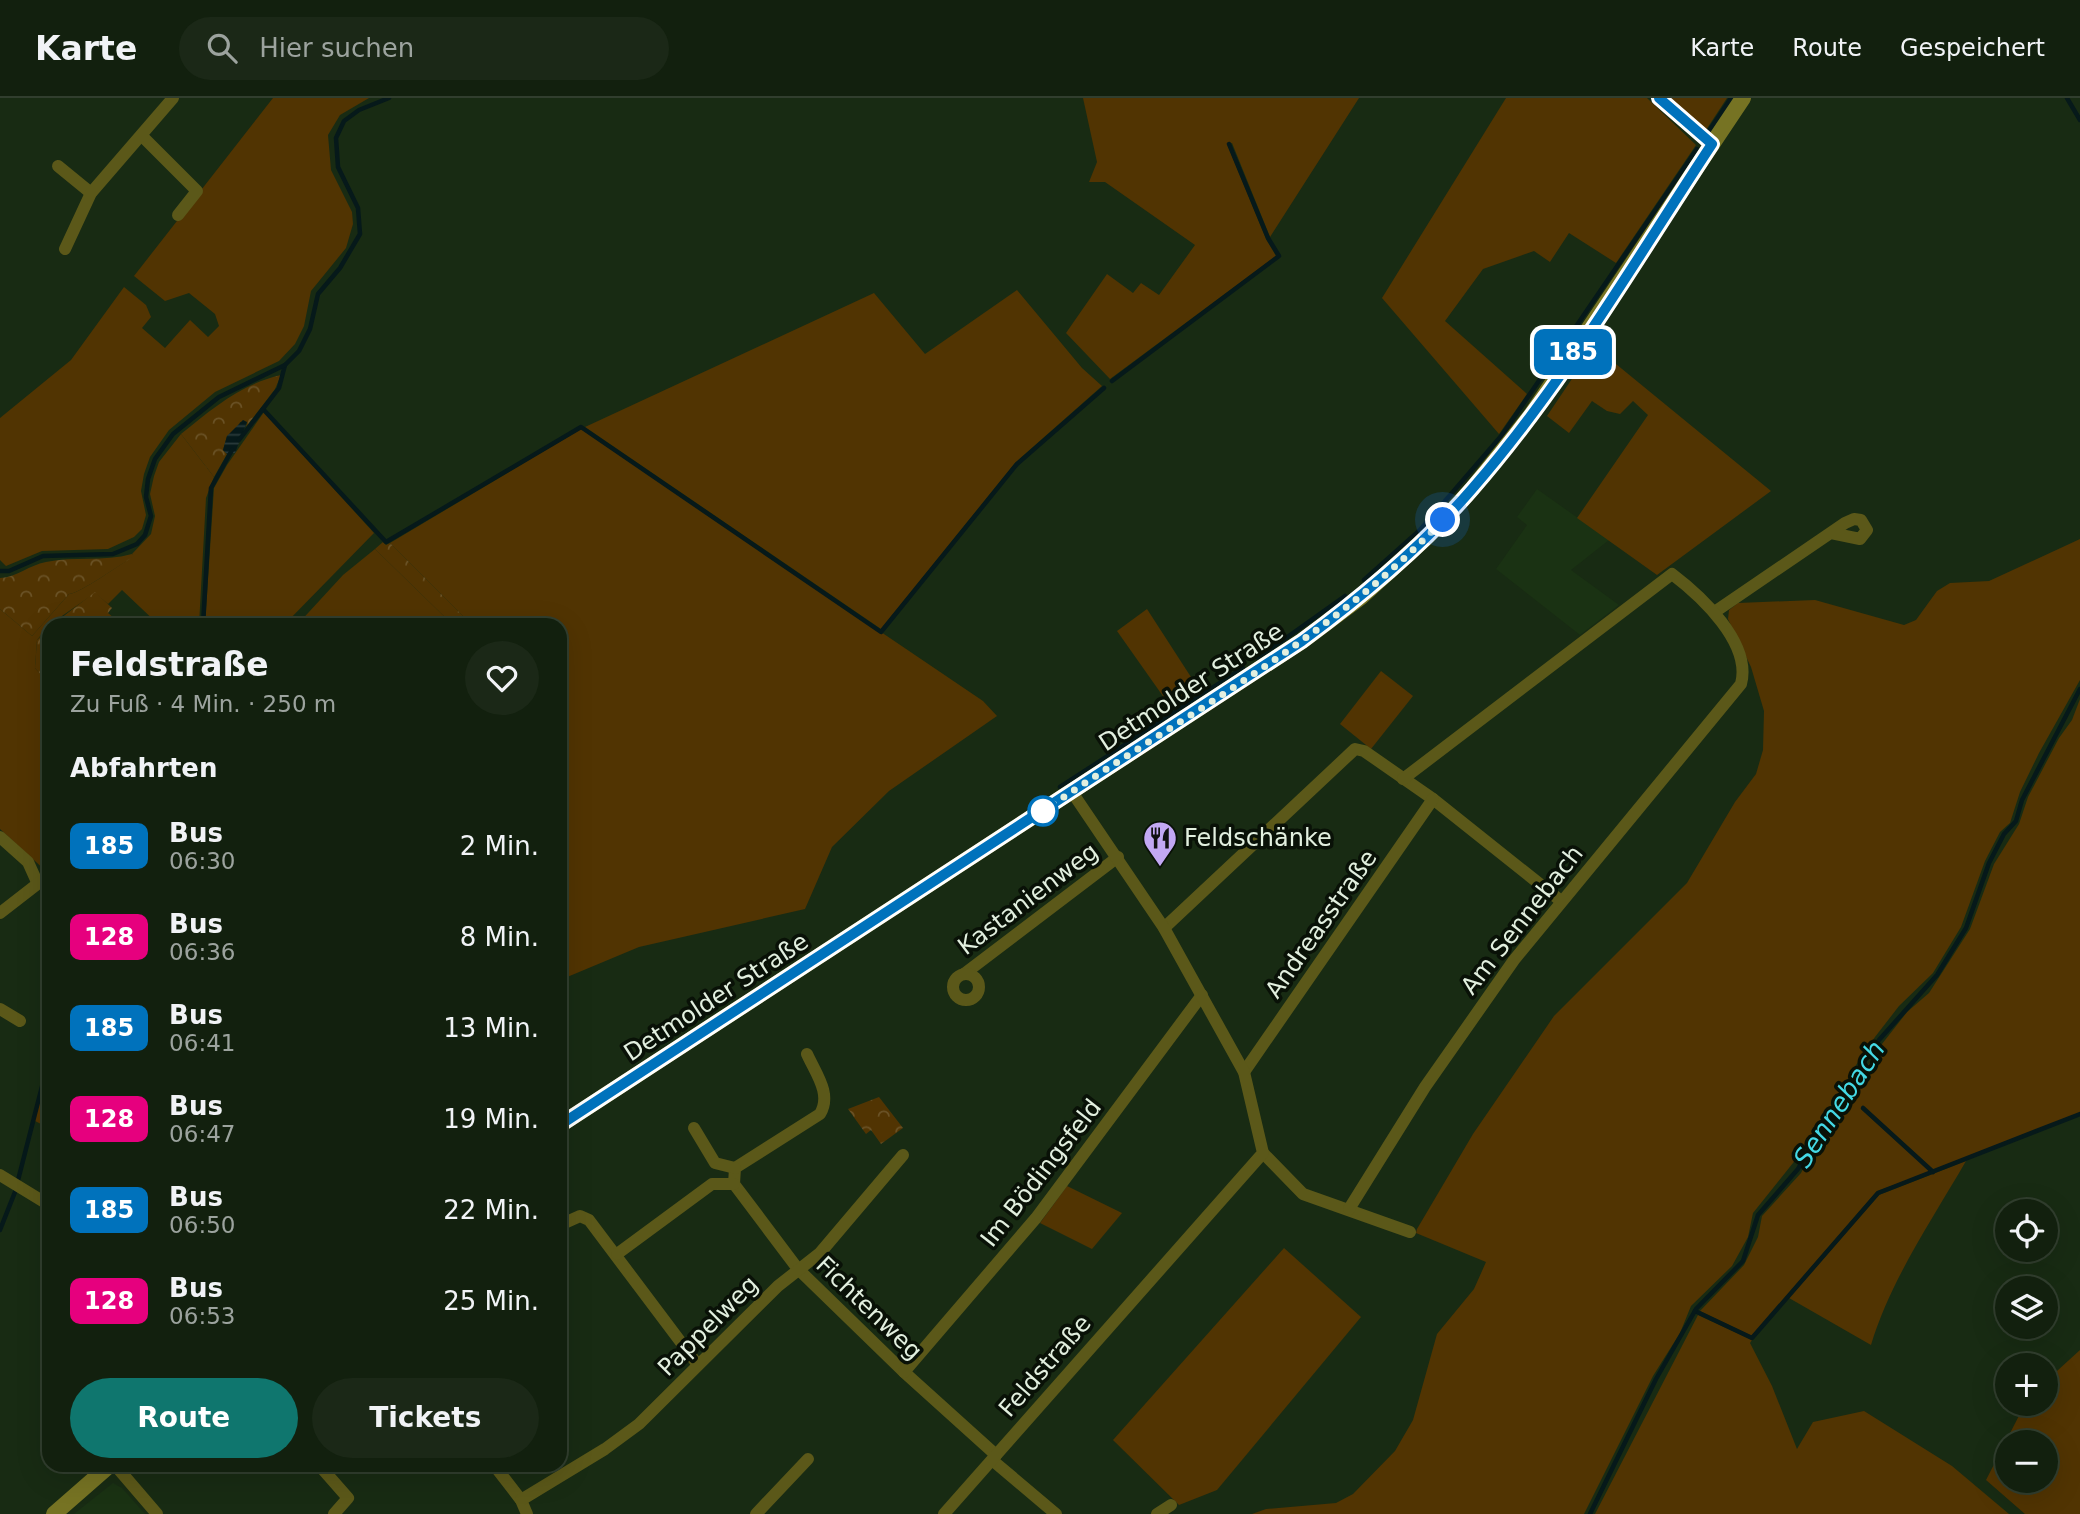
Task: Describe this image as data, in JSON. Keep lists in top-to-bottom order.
{
  "streets": {
    "main road": ["Detmolder Straße"],
    "street": [
      "Kastanienweg",
      "Am Sennebach",
      "Andreasstraße",
      "Im Bödingsfeld",
      "Fichtenweg",
      "Pappelweg",
      "Feldstraße"
    ]
  },
  "crossings": [
    ["Im Bödingsfeld", "Fichtenweg"],
    ["Fichtenweg", "Pappelweg"],
    ["Fichtenweg", "Feldstraße"]
  ],
  "water": ["Sennebach"],
  "places": {
    "restaurant": ["Feldschänke"]
  },
  "lines": ["bus line 185"],
  "page": {
    "header": "Karte",
    "search": "Hier suchen",
    "nav": ["Karte", "Route", "Gespeichert"],
    "on_map": "185",
    "heading": [
      ["Feldstraße", "Zu Fuß · 4 Min. · 250 m"],
      "Abfahrten"
    ],
    "list": [
      {
        "mark": "185",
        "name": "Bus",
        "note": "06:30",
        "value": "2 Min."
      },
      {
        "mark": "128",
        "name": "Bus",
        "note": "06:36",
        "value": "8 Min."
      },
      {
        "mark": "185",
        "name": "Bus",
        "note": "06:41",
        "value": "13 Min."
      },
      {
        "mark": "128",
        "name": "Bus",
        "note": "06:47",
        "value": "19 Min."
      },
      {
        "mark": "185",
        "name": "Bus",
        "note": "06:50",
        "value": "22 Min."
      },
      {
        "mark": "128",
        "name": "Bus",
        "note": "06:53",
        "value": "25 Min."
      }
    ],
    "map_buttons": ["+", "−"],
    "buttons": ["Route", "Tickets"]
  }
}
